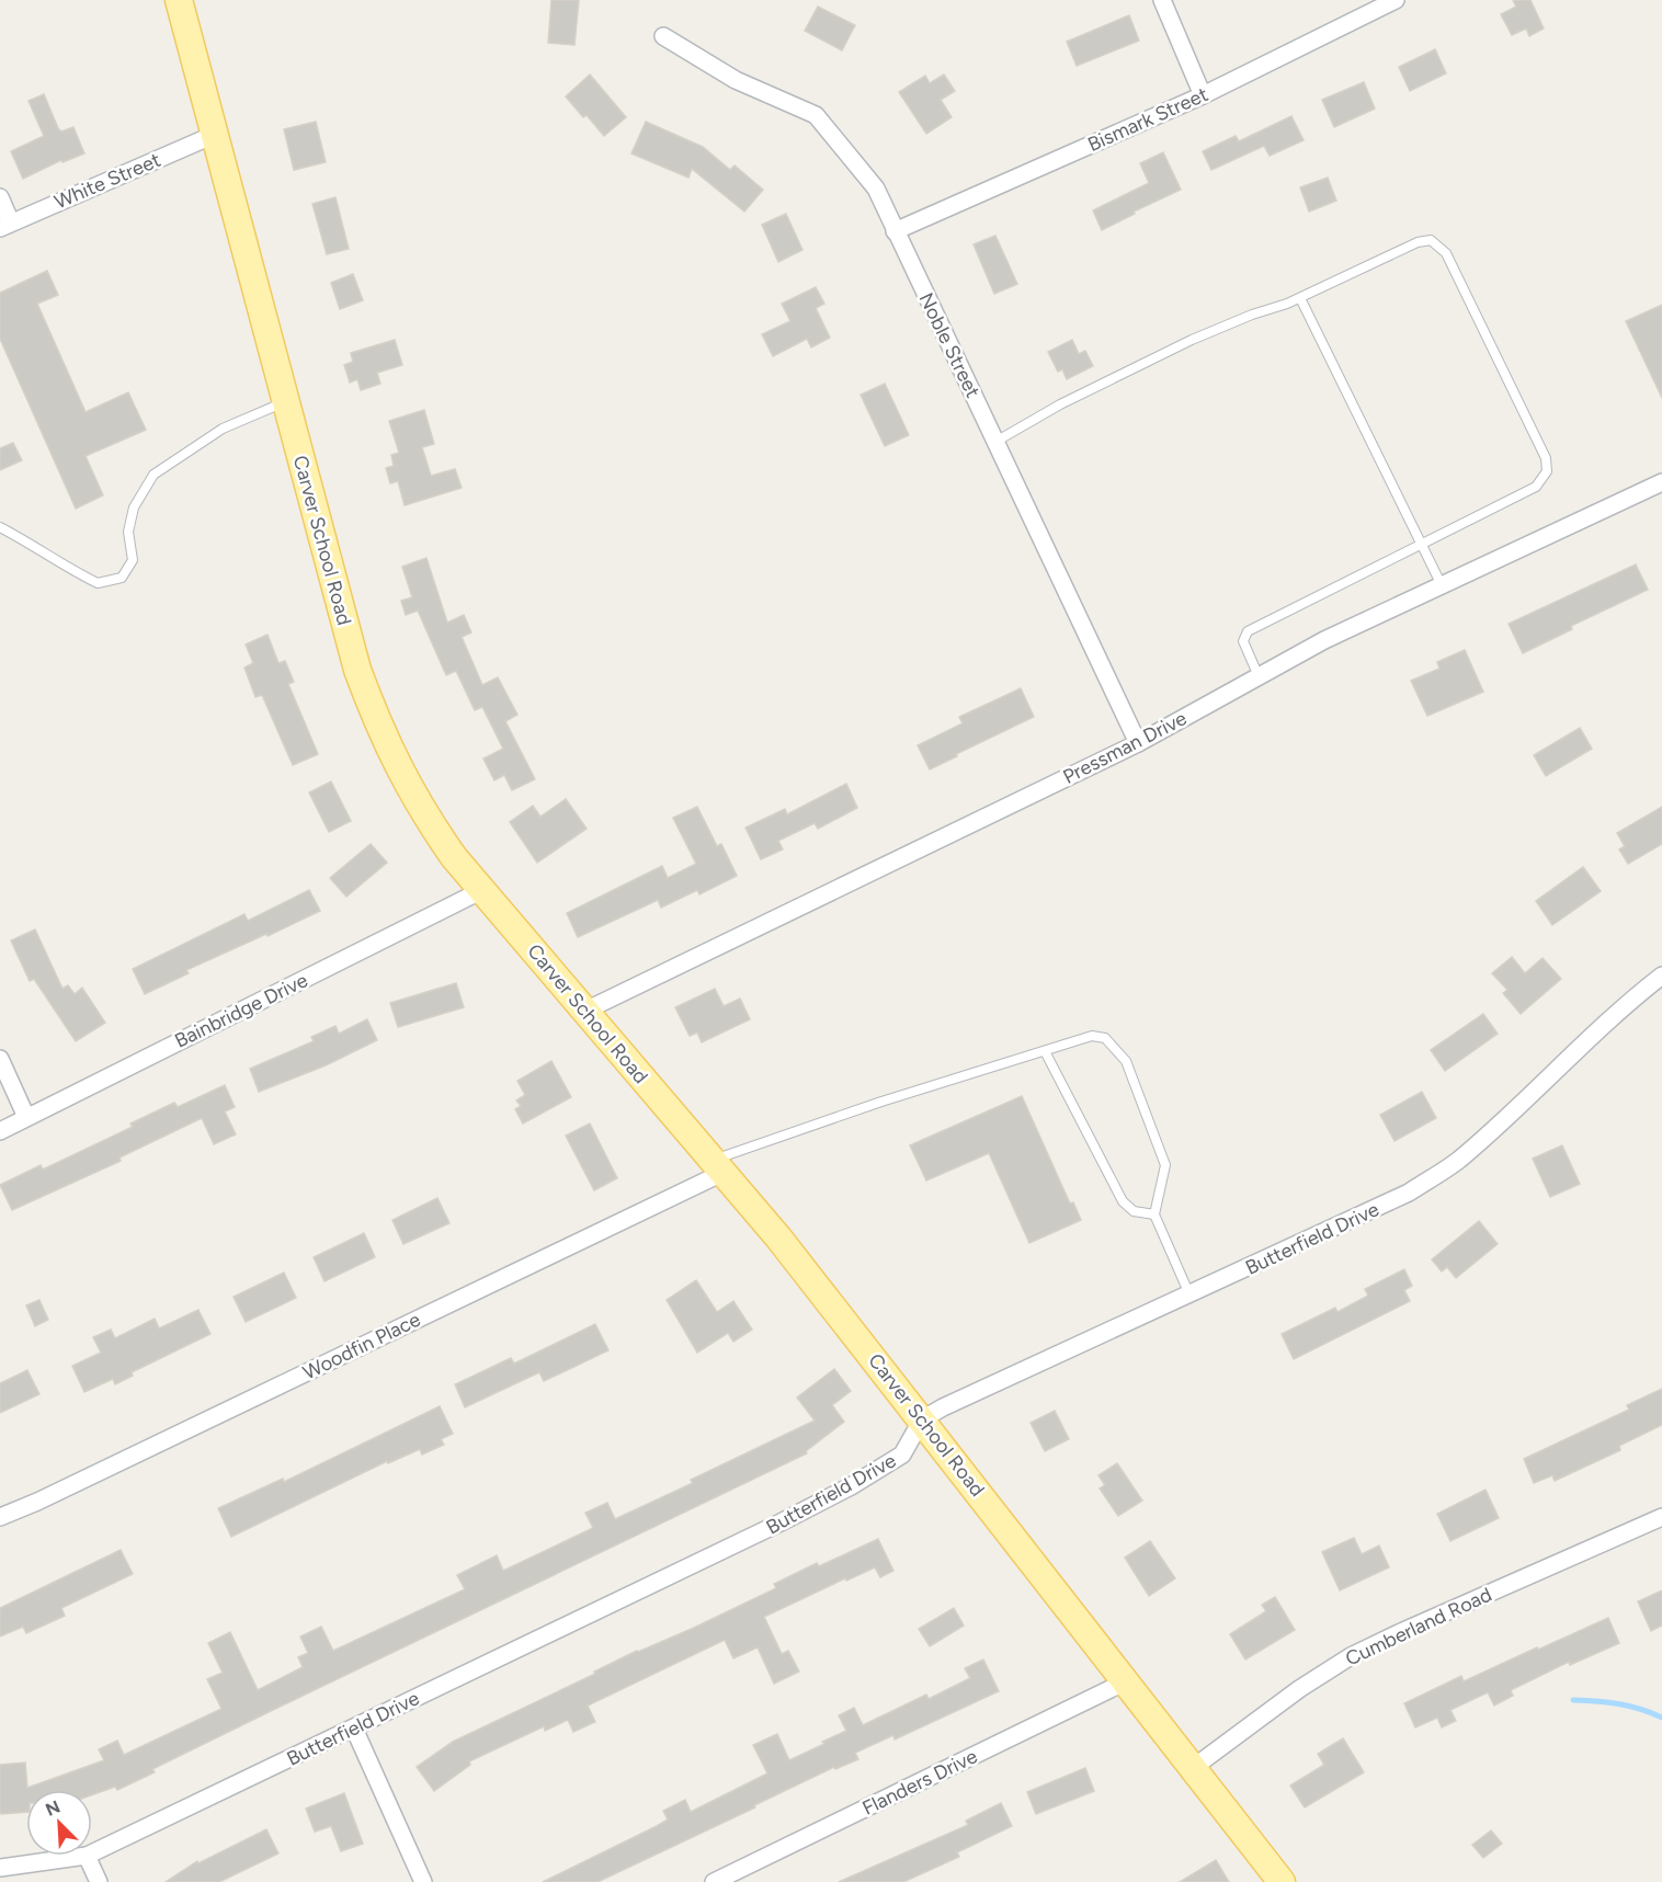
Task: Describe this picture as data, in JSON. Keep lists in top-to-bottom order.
{
  "streets": {
    "main road": ["Carver School Road"],
    "street": [
      "Bismark Street",
      "White Street",
      "Noble Street",
      "Pressman Drive",
      "Bainbridge Drive",
      "Butterfield Drive",
      "Woodfin Place",
      "Cumberland Road",
      "Flanders Drive"
    ]
  },
  "crossings": [
    ["Bismark Street", "Noble Street"],
    ["White Street", "Carver School Road"],
    ["Noble Street", "Pressman Drive"],
    ["Carver School Road", "Pressman Drive"],
    ["Carver School Road", "Bainbridge Drive"],
    ["Carver School Road", "Butterfield Drive"],
    ["Carver School Road", "Woodfin Place"],
    ["Carver School Road", "Cumberland Road"],
    ["Carver School Road", "Flanders Drive"]
  ],
  "north": "top left"
}
